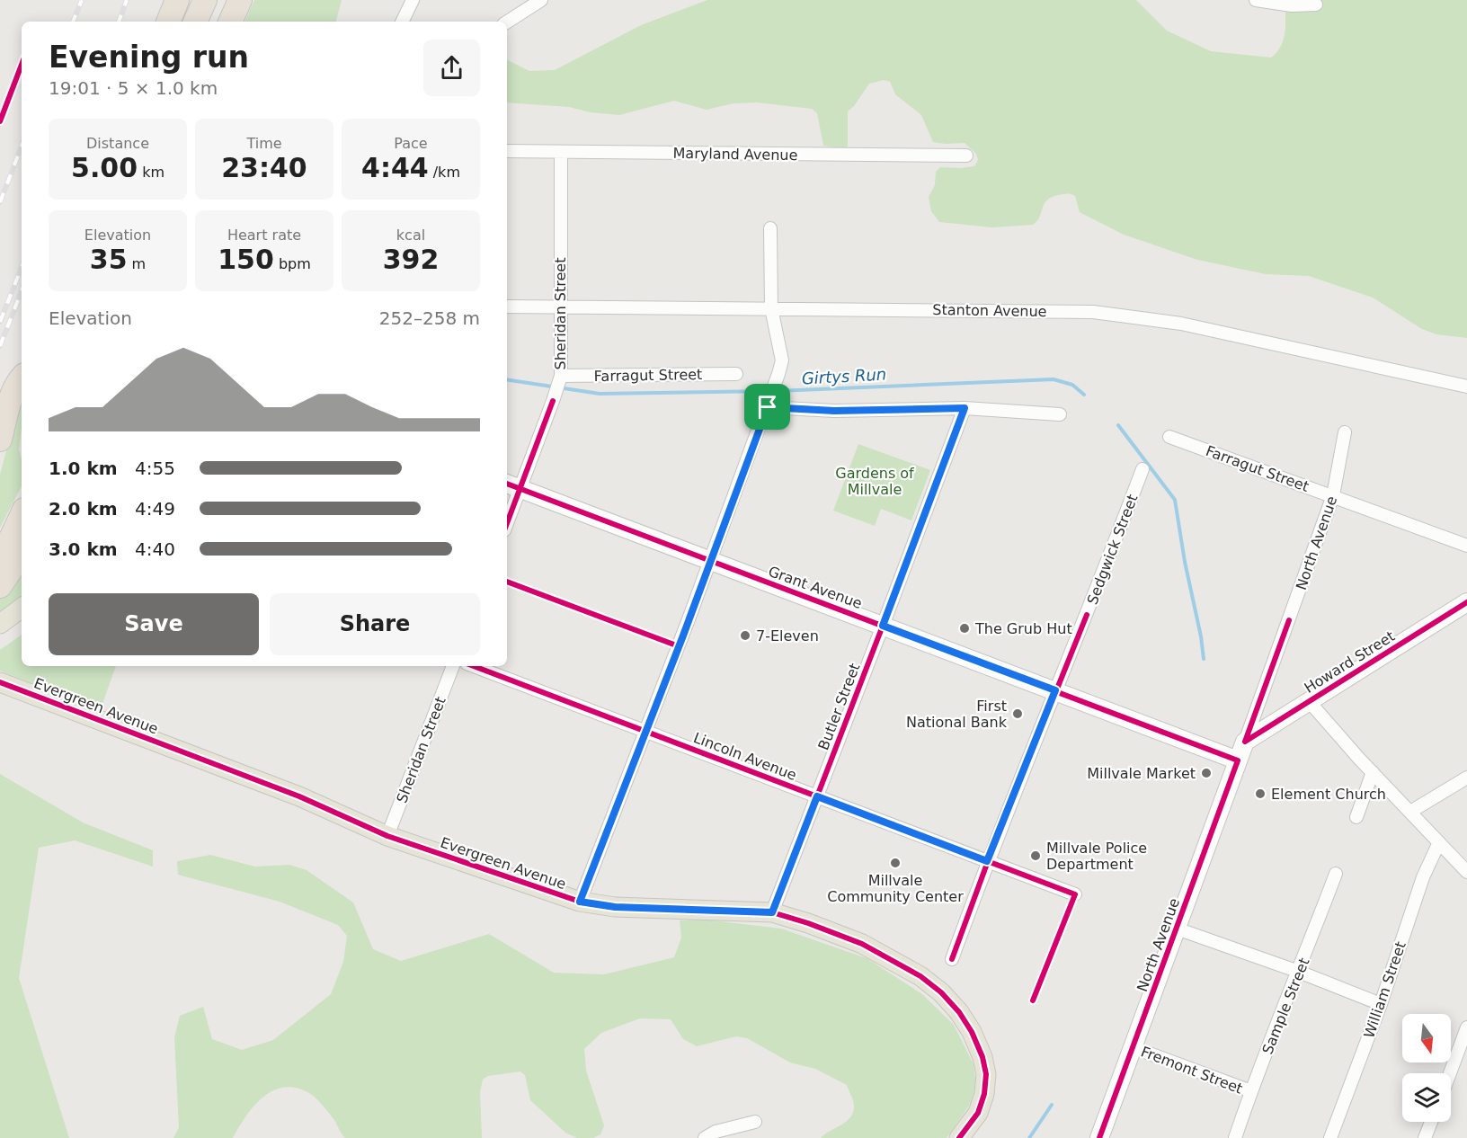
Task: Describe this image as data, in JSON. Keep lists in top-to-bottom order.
{
  "streets": {
    "main road": ["Evergreen Avenue"],
    "street": [
      "Maryland Avenue",
      "Stanton Avenue",
      "Sheridan Street",
      "Farragut Street",
      "North Avenue",
      "Sedgwick Street",
      "Grant Avenue",
      "Howard Street",
      "Butler Street",
      "Lincoln Avenue",
      "William Street",
      "Sample Street",
      "Fremont Street"
    ]
  },
  "crossings": [
    ["Maryland Avenue", "Sheridan Street"],
    ["Stanton Avenue", "Sheridan Street"],
    ["Sheridan Street", "Farragut Street"],
    ["Sheridan Street", "Grant Avenue"],
    ["Sheridan Street", "Evergreen Avenue"],
    ["Farragut Street", "North Avenue"],
    ["North Avenue", "Grant Avenue"],
    ["North Avenue", "Howard Street"],
    ["North Avenue", "Fremont Street"],
    ["Sedgwick Street", "Grant Avenue"],
    ["Sedgwick Street", "Lincoln Avenue"],
    ["Grant Avenue", "Butler Street"],
    ["Evergreen Avenue", "Butler Street"],
    ["Butler Street", "Lincoln Avenue"],
    ["Sample Street", "Fremont Street"]
  ],
  "water": ["Girtys Run"],
  "parks": ["Gardens of Millvale"],
  "places": [
    "The Grub Hut",
    "7-Eleven",
    "First National Bank",
    "Millvale Market",
    "Element Church",
    "Millvale Police Department",
    "Millvale Community Center"
  ],
  "north": "bottom",
  "page": {
    "heading": ["Evening run", "19:01 · 5 × 1.0 km"],
    "stats": [
      ["Distance", "5.00 km"],
      ["Time", "23:40"],
      ["Pace", "4:44 /km"],
      ["Elevation", "35 m"],
      ["Heart rate", "150 bpm"],
      ["kcal", "392"]
    ],
    "chart": ["Elevation", "252–258 m"],
    "list": [
      {
        "name": "1.0 km",
        "note": "4:55"
      },
      {
        "name": "2.0 km",
        "note": "4:49"
      },
      {
        "name": "3.0 km",
        "note": "4:40"
      }
    ],
    "buttons": ["Save", "Share"]
  }
}
